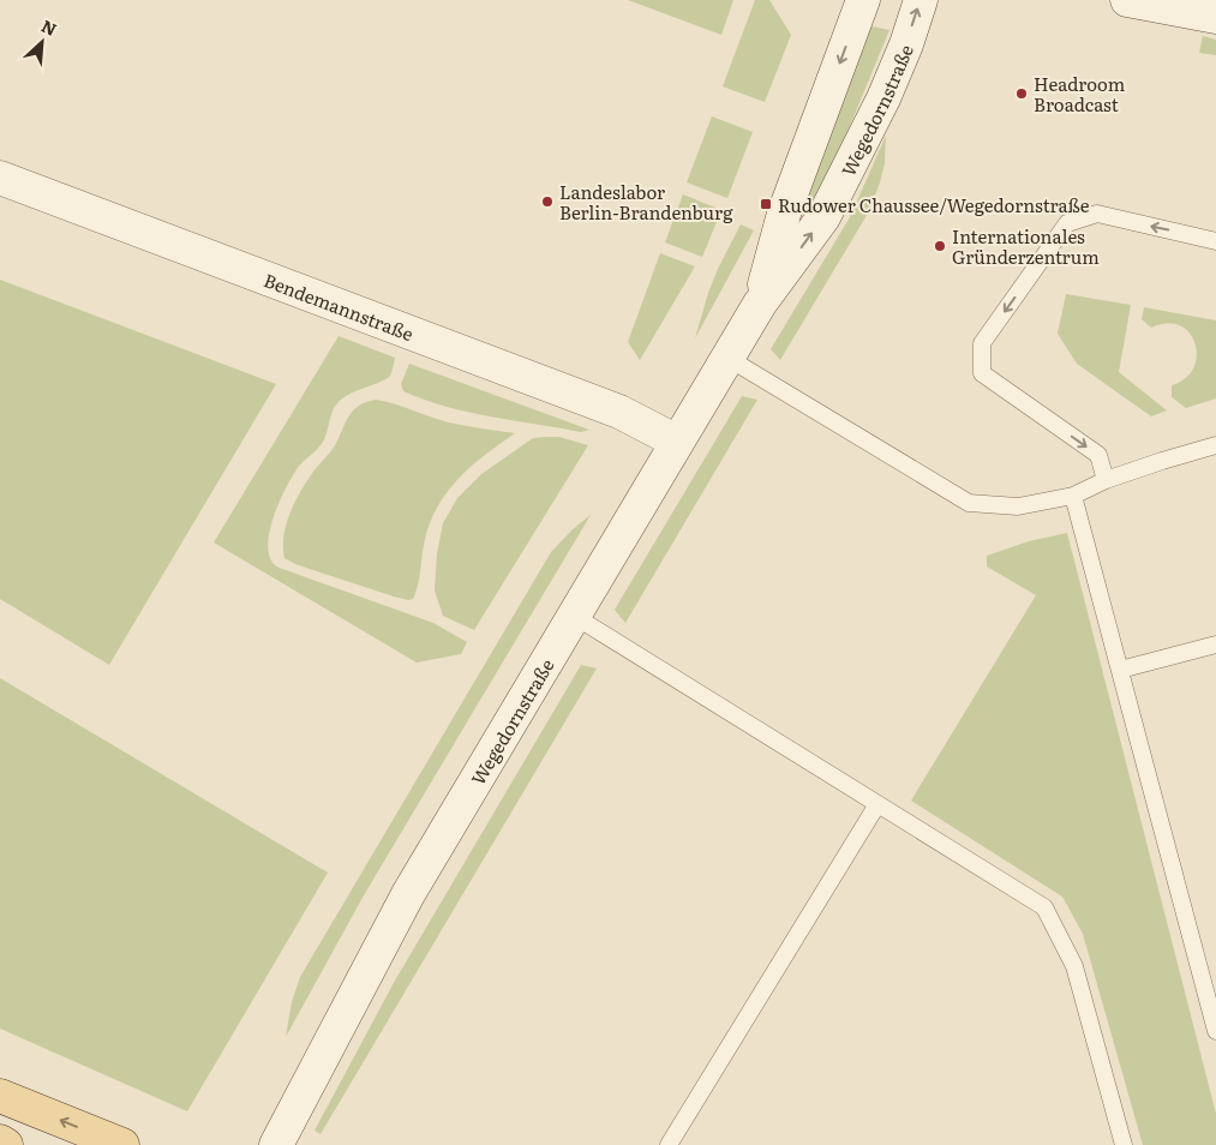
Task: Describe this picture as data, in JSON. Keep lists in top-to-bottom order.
{
  "streets": {
    "main road": ["Wegedornstraße", "Bendemannstraße"]
  },
  "crossings": [
    ["Wegedornstraße", "Bendemannstraße"]
  ],
  "places": {
    "other": ["Headroom Broadcast", "Landeslabor Berlin-Brandenburg", "Internationales Gründerzentrum"],
    "transit": ["Rudower Chaussee/Wegedornstraße"]
  },
  "north": "top right"
}
